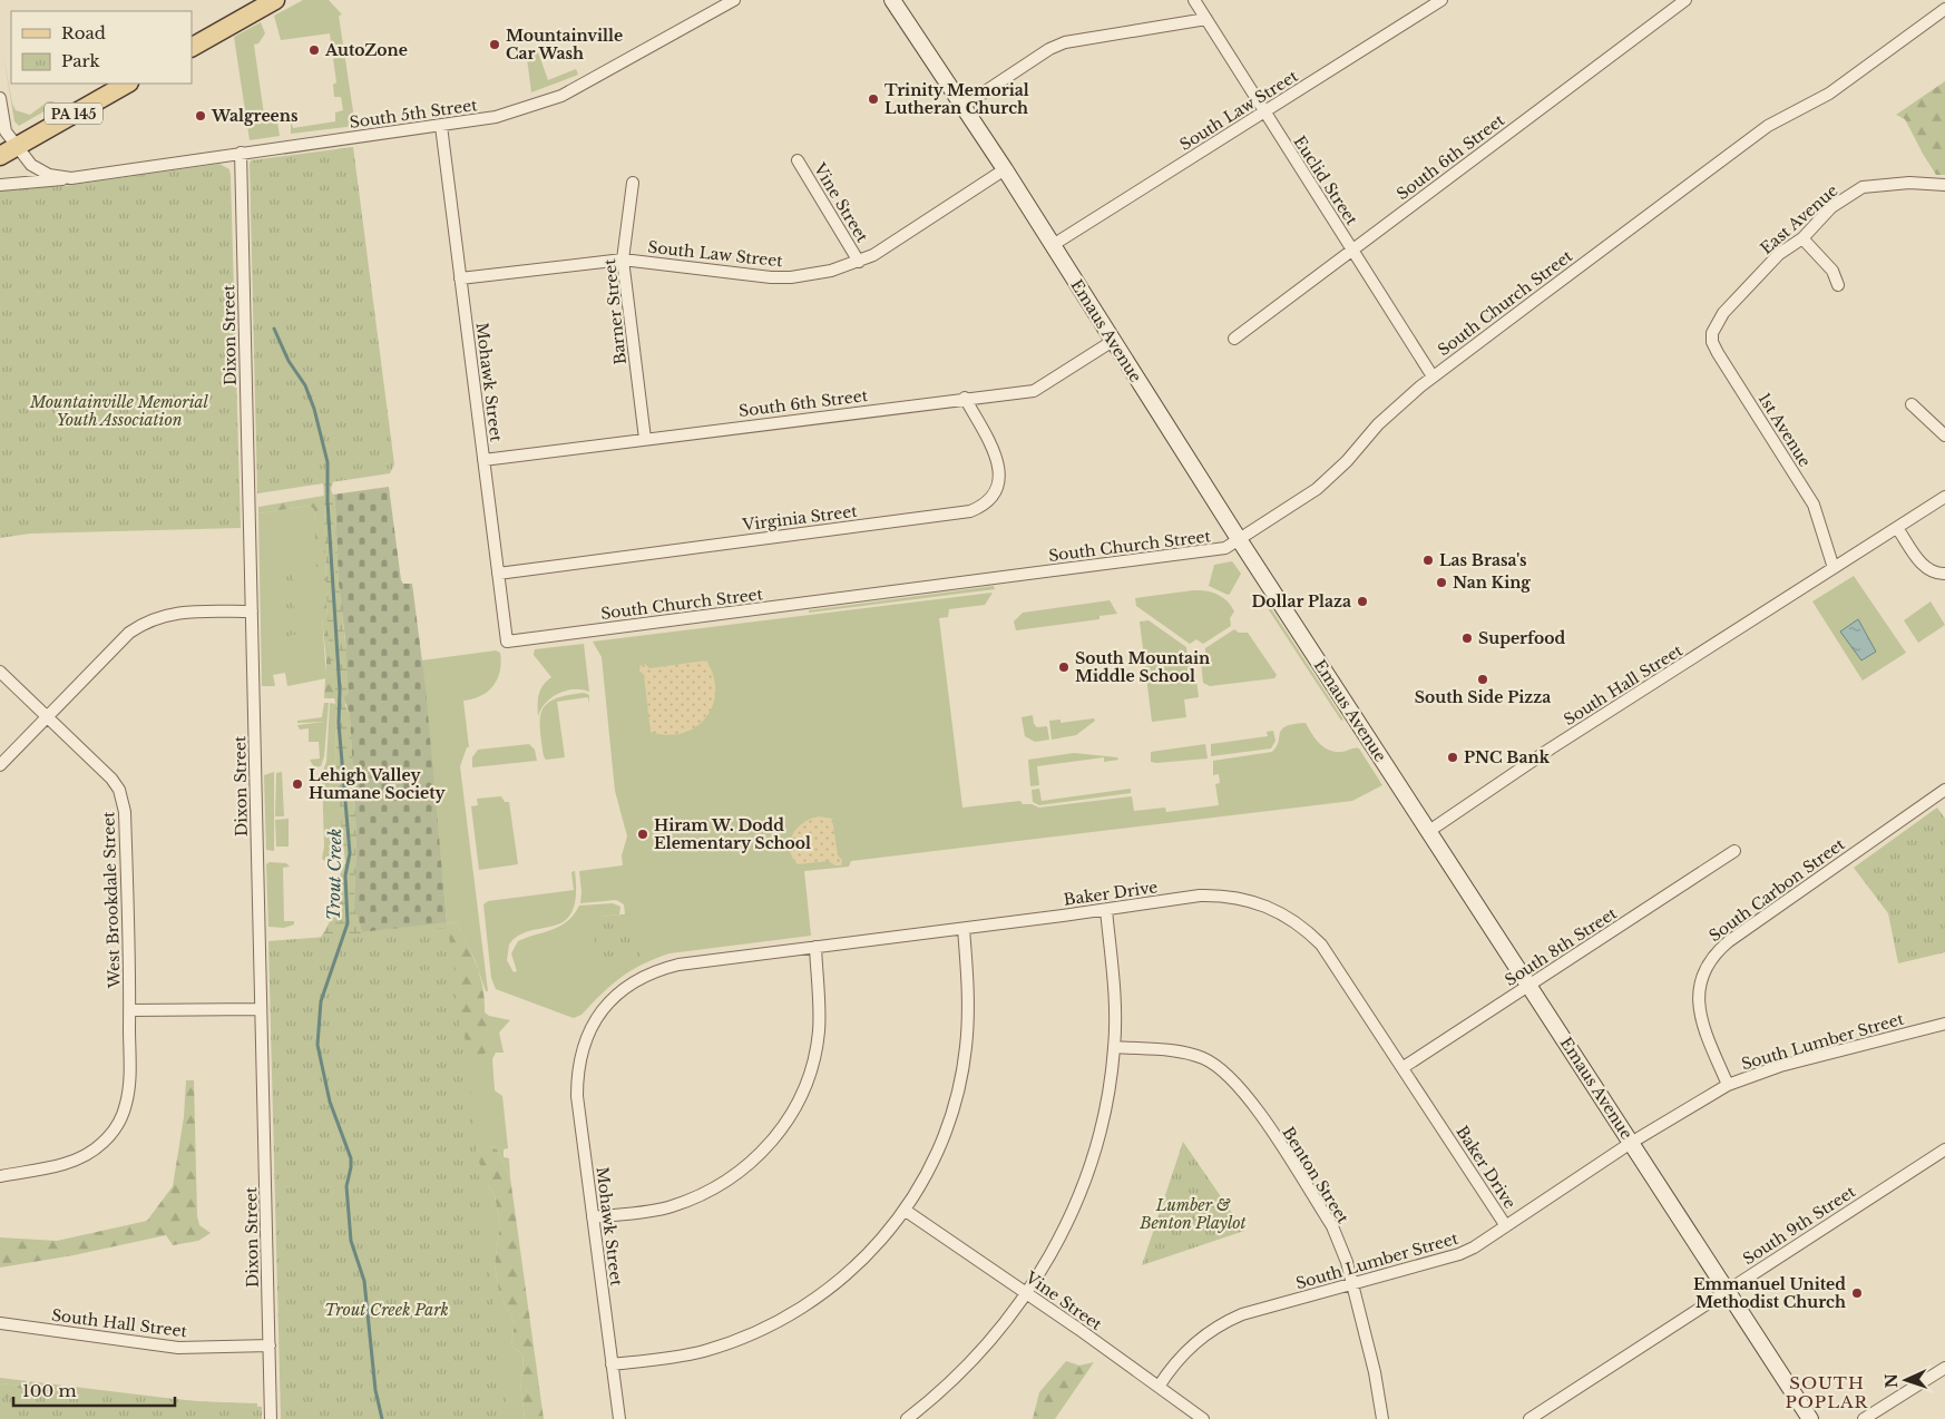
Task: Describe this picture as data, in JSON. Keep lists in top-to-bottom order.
{
  "streets": {
    "main road": ["PA 145", "Emaus Avenue"],
    "street": [
      "South Law Street",
      "South 5th Street",
      "South 6th Street",
      "Euclid Street",
      "Vine Street",
      "East Avenue",
      "South Church Street",
      "Barner Street",
      "Dixon Street",
      "Mohawk Street",
      "1st Avenue",
      "Virginia Street",
      "South Hall Street",
      "South Carbon Street",
      "Baker Drive",
      "West Brookdale Street",
      "South 8th Street",
      "South Lumber Street",
      "Benton Street",
      "South 9th Street"
    ]
  },
  "crossings": [
    ["South Law Street", "Euclid Street"],
    ["South Law Street", "Vine Street"],
    ["South Law Street", "Barner Street"],
    ["South Law Street", "Emaus Avenue"],
    ["South Law Street", "Mohawk Street"],
    ["PA 145", "South 5th Street"],
    ["South 5th Street", "Dixon Street"],
    ["South 5th Street", "Mohawk Street"],
    ["South 6th Street", "Euclid Street"],
    ["South 6th Street", "Barner Street"],
    ["South 6th Street", "Emaus Avenue"],
    ["South 6th Street", "Mohawk Street"],
    ["South 6th Street", "Virginia Street"],
    ["Euclid Street", "South Church Street"],
    ["Vine Street", "South Lumber Street"],
    ["East Avenue", "1st Avenue"],
    ["South Church Street", "Emaus Avenue"],
    ["South Church Street", "Mohawk Street"],
    ["Emaus Avenue", "South Hall Street"],
    ["Emaus Avenue", "South 8th Street"],
    ["Emaus Avenue", "South Lumber Street"],
    ["Emaus Avenue", "South 9th Street"],
    ["Dixon Street", "South Hall Street"],
    ["Mohawk Street", "Virginia Street"],
    ["Mohawk Street", "Baker Drive"],
    ["1st Avenue", "South Hall Street"],
    ["South Carbon Street", "South Lumber Street"],
    ["Baker Drive", "South 8th Street"],
    ["Baker Drive", "South Lumber Street"],
    ["South Lumber Street", "Benton Street"]
  ],
  "districts": ["SOUTH POPLAR"],
  "water": ["Trout Creek"],
  "parks": ["Mountainville Memorial Youth Association", "Lumber & Benton Playlot", "Trout Creek Park"],
  "places": [
    "Mountainville Car Wash",
    "AutoZone",
    "Trinity Memorial Lutheran Church",
    "Walgreens",
    "Las Brasa's",
    "Nan King",
    "Dollar Plaza",
    "Superfood",
    "South Mountain Middle School",
    "South Side Pizza",
    "PNC Bank",
    "Lehigh Valley Humane Society",
    "Hiram W. Dodd Elementary School",
    "Emmanuel United Methodist Church"
  ],
  "legend": ["Road", "Park"],
  "scale_bar": "100 m",
  "north": "left"
}
